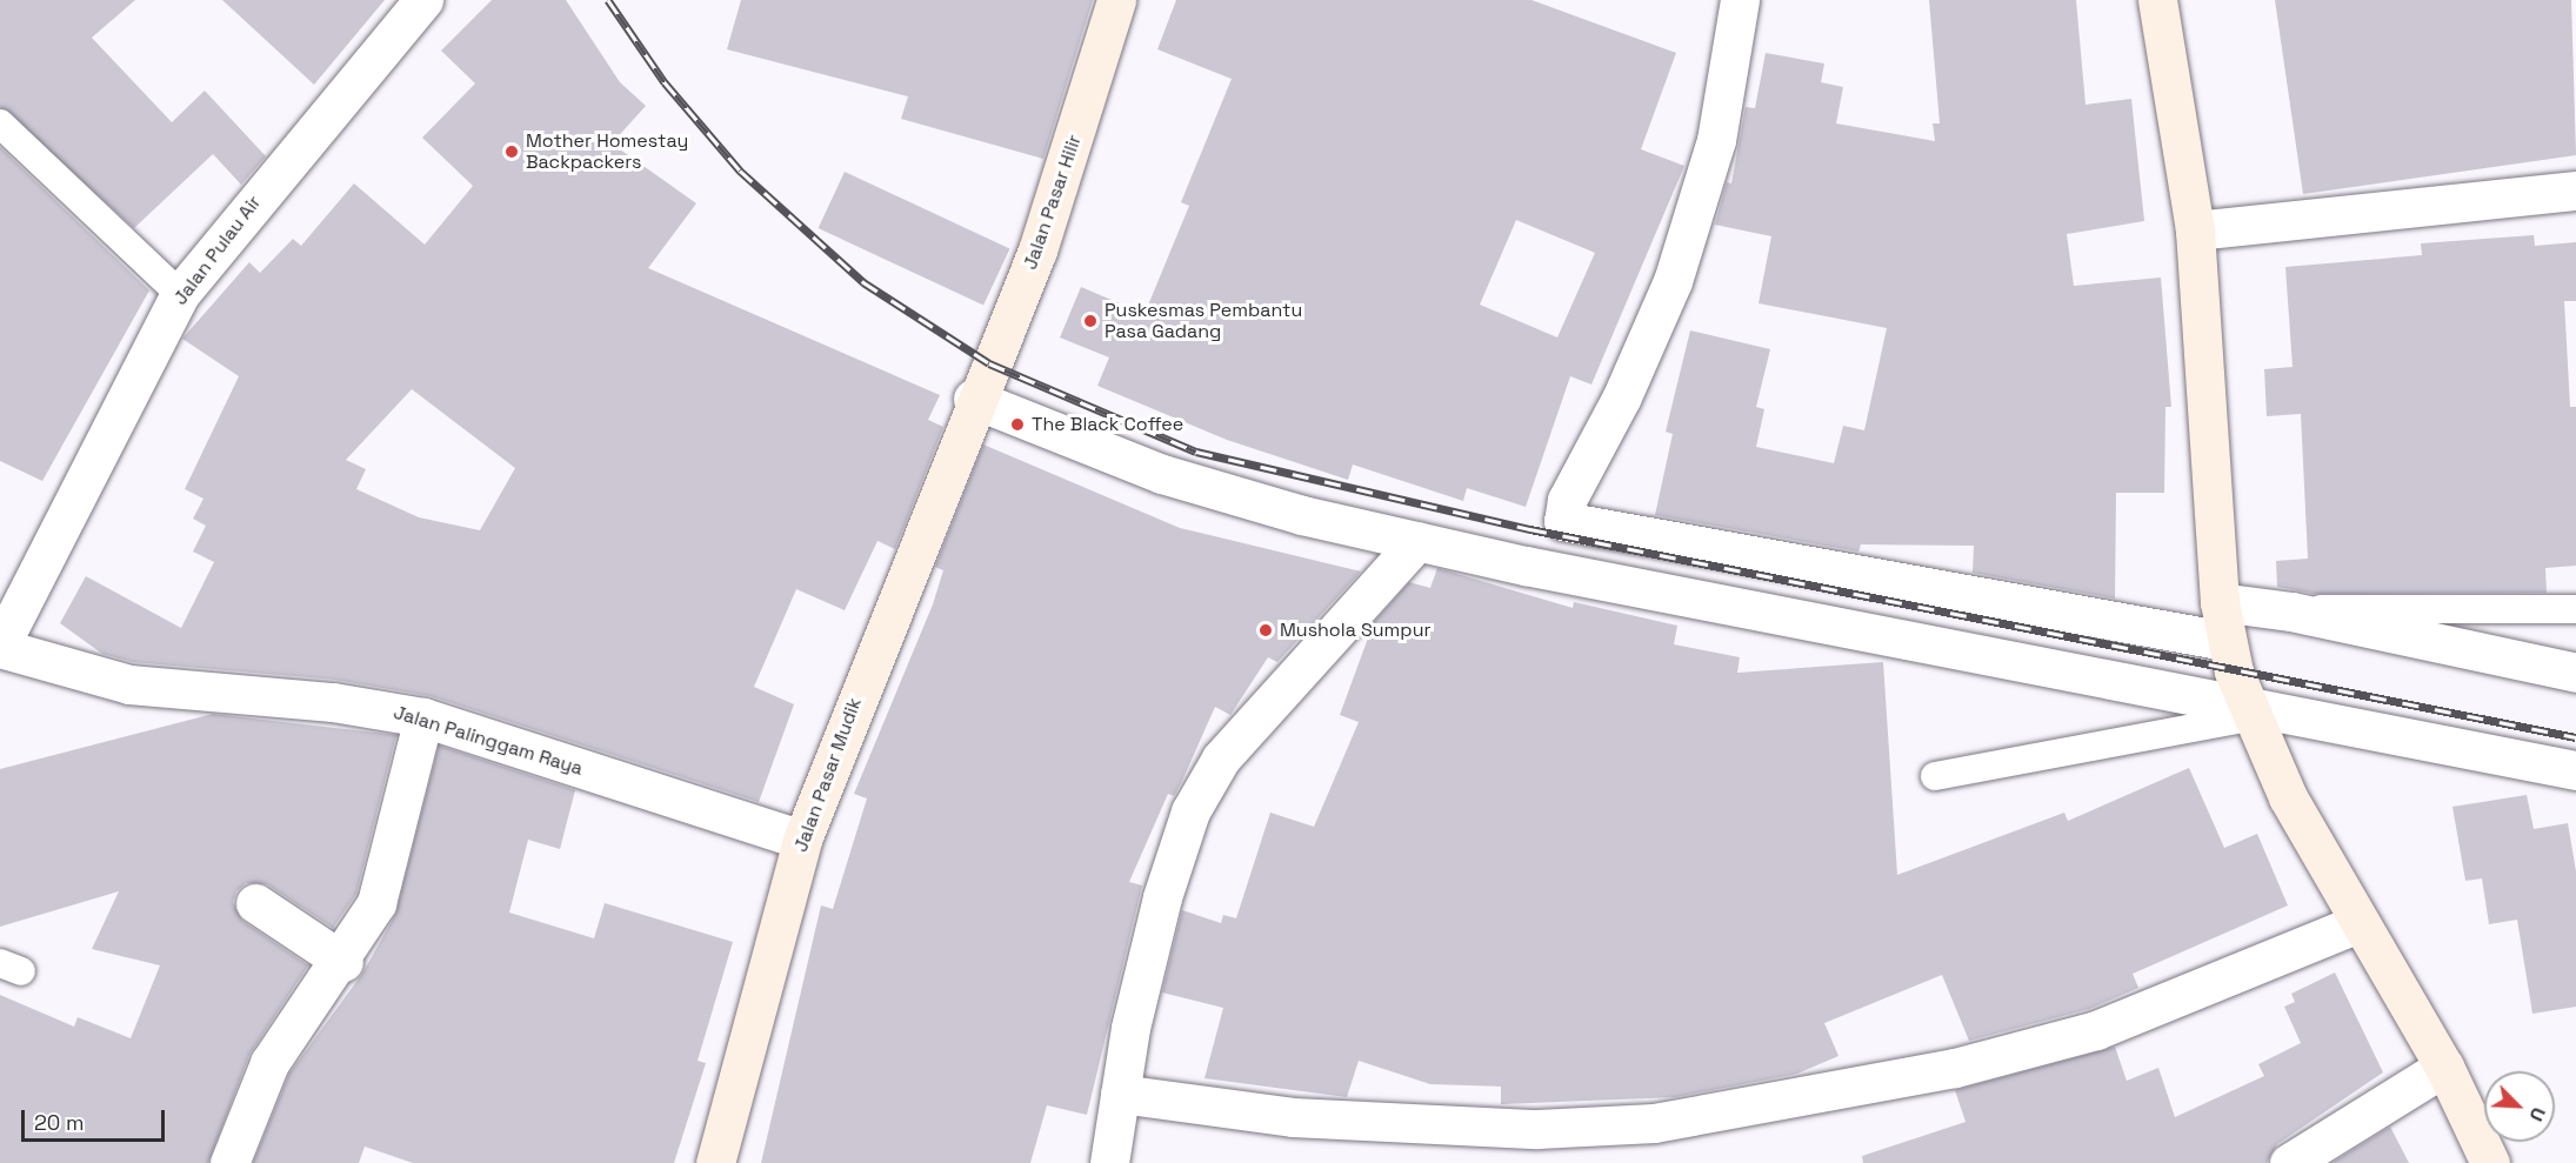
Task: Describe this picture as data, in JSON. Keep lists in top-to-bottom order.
{
  "streets": {
    "main road": ["Jalan Pasar Hilir", "Jalan Pasar Mudik"],
    "street": ["Jalan Pulau Air", "Jalan Palinggam Raya"]
  },
  "crossings": [
    ["Jalan Pasar Hilir", "Jalan Pasar Mudik"],
    ["Jalan Pulau Air", "Jalan Palinggam Raya"],
    ["Jalan Palinggam Raya", "Jalan Pasar Mudik"]
  ],
  "places": [
    "Mother Homestay Backpackers",
    "Puskesmas Pembantu Pasa Gadang",
    "The Black Coffee",
    "Mushola Sumpur"
  ],
  "scale_bar": "20 m",
  "north": "bottom right"
}
